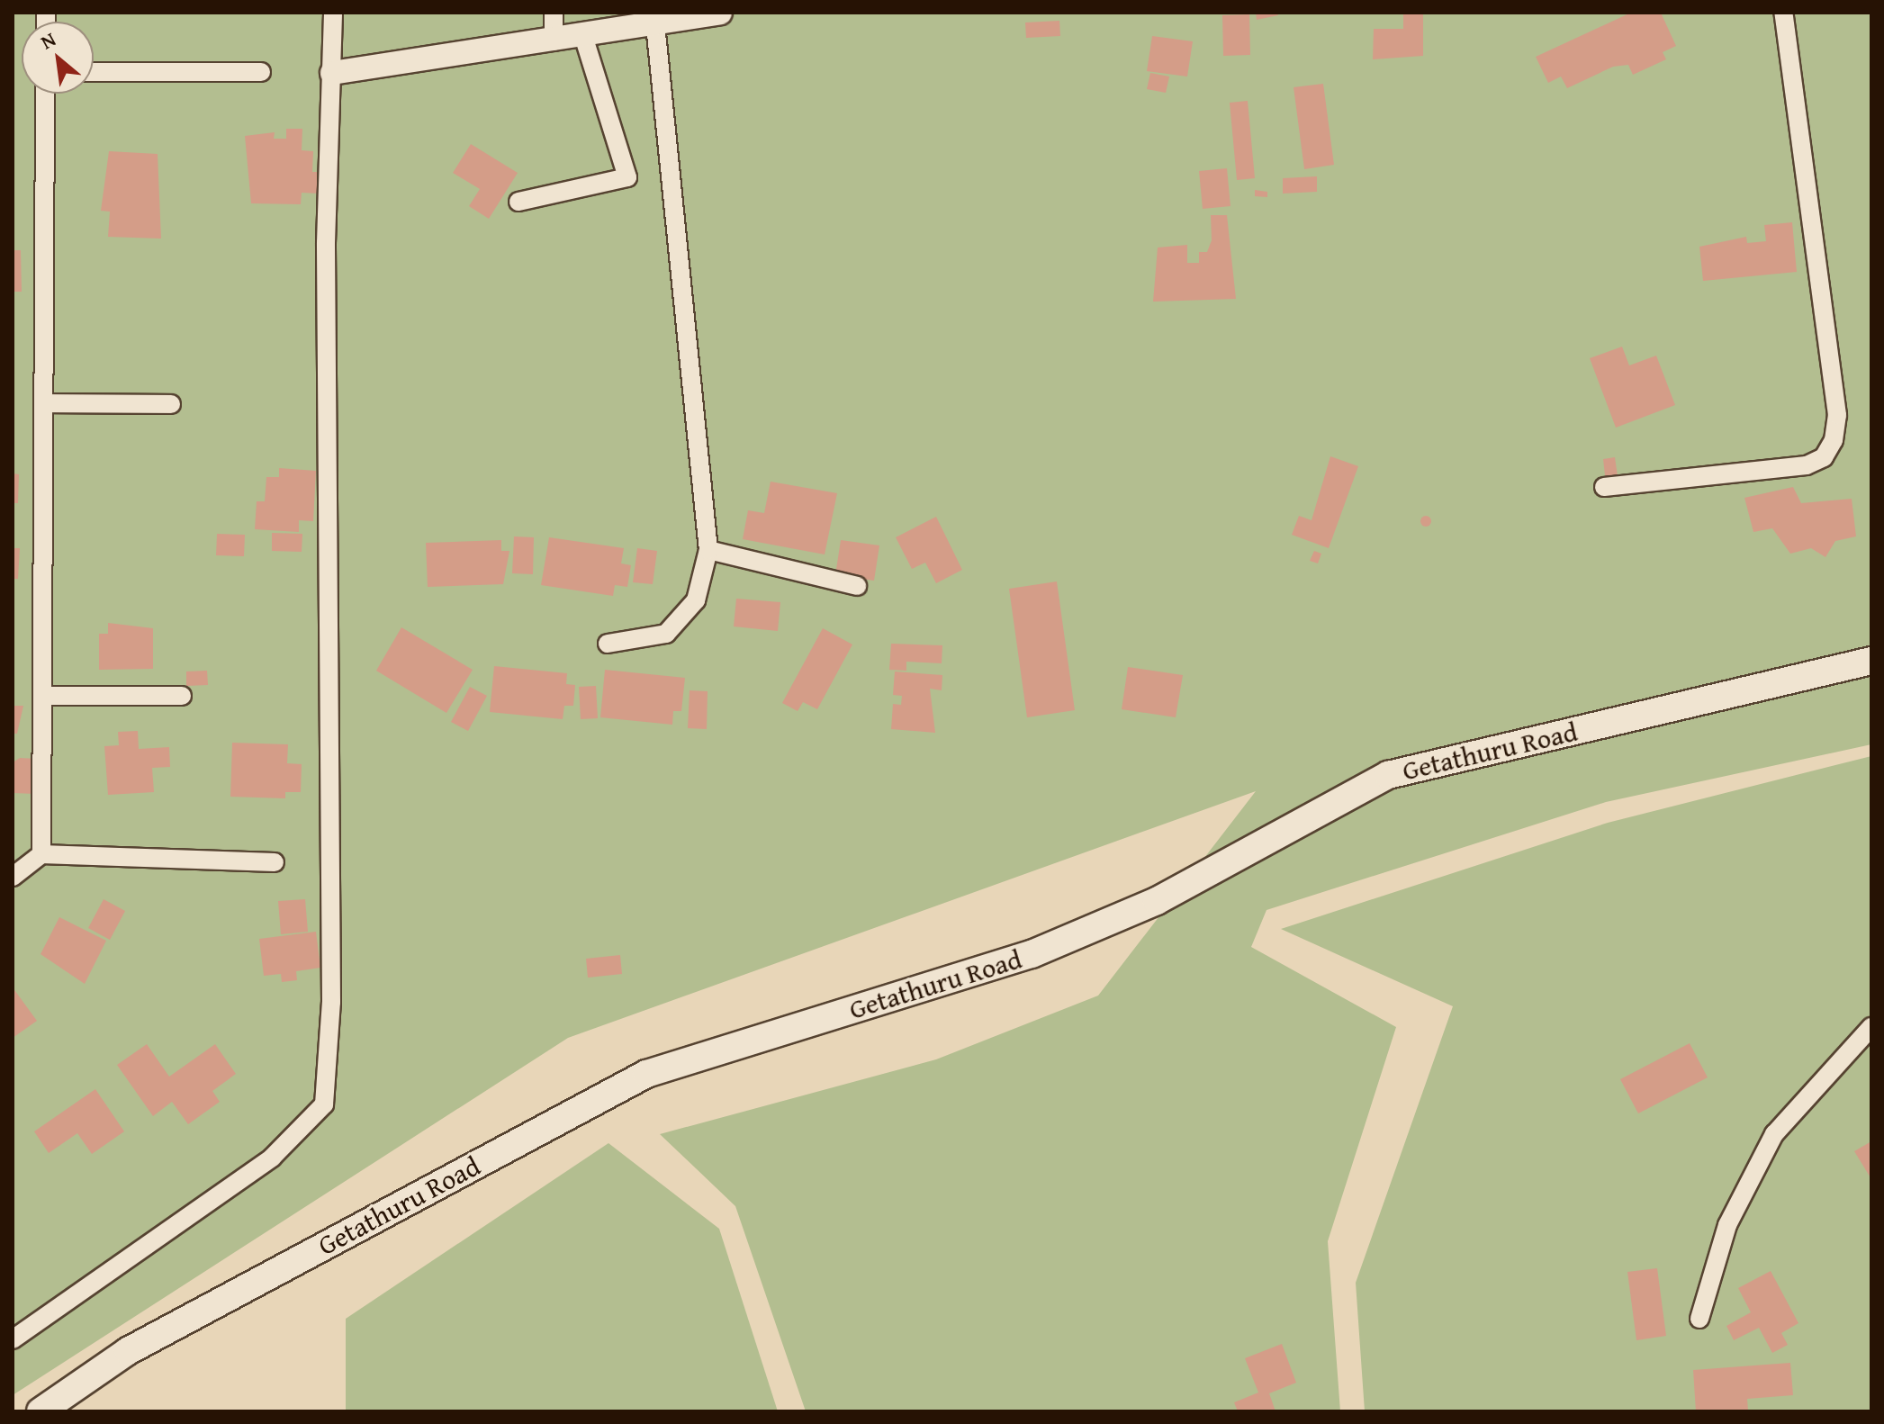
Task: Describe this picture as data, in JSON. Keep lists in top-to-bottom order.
{
  "streets": {
    "main road": ["Getathuru Road"]
  },
  "north": "top left"
}
